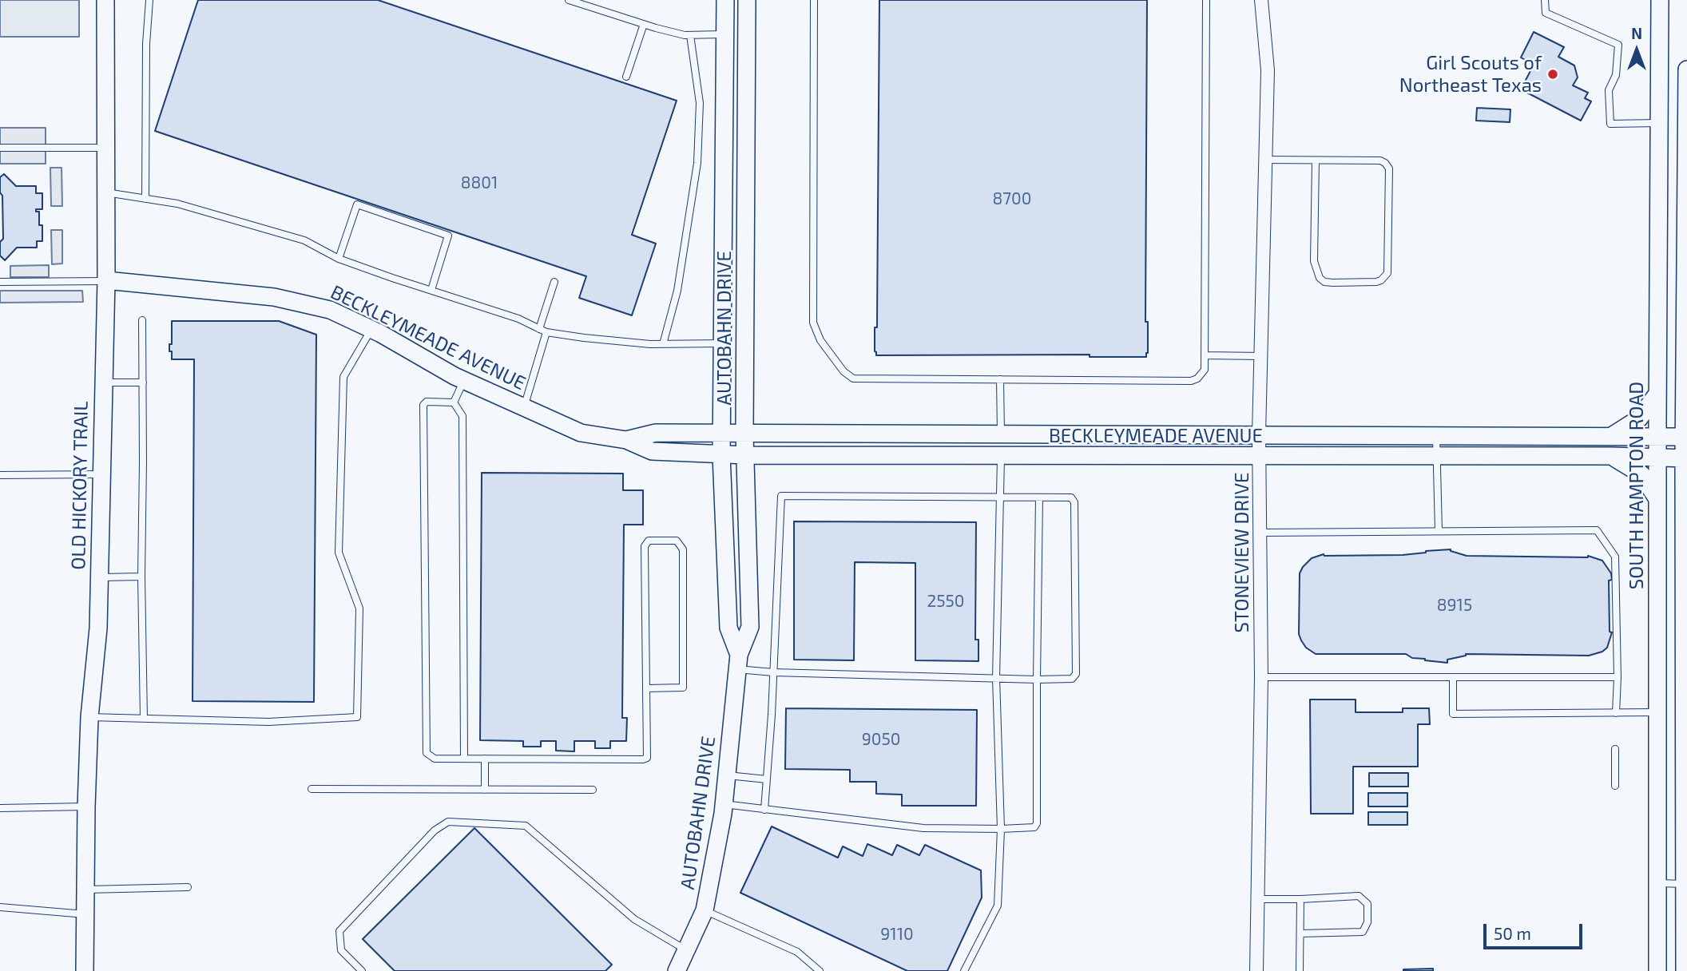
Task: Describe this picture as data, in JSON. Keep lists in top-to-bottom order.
{
  "streets": {
    "street": [
      "AUTOBAHN DRIVE",
      "BECKLEYMEADE AVENUE",
      "OLD HICKORY TRAIL",
      "SOUTH HAMPTON ROAD",
      "STONEVIEW DRIVE"
    ]
  },
  "crossings": [
    ["AUTOBAHN DRIVE", "BECKLEYMEADE AVENUE"],
    ["BECKLEYMEADE AVENUE", "OLD HICKORY TRAIL"],
    ["BECKLEYMEADE AVENUE", "SOUTH HAMPTON ROAD"],
    ["BECKLEYMEADE AVENUE", "STONEVIEW DRIVE"]
  ],
  "places": ["Girl Scouts of Northeast Texas"],
  "house_numbers": [
    "8801",
    "8700",
    "2550",
    "8915",
    "9050",
    "9110"
  ],
  "scale_bar": "50 m",
  "north": "top"
}
